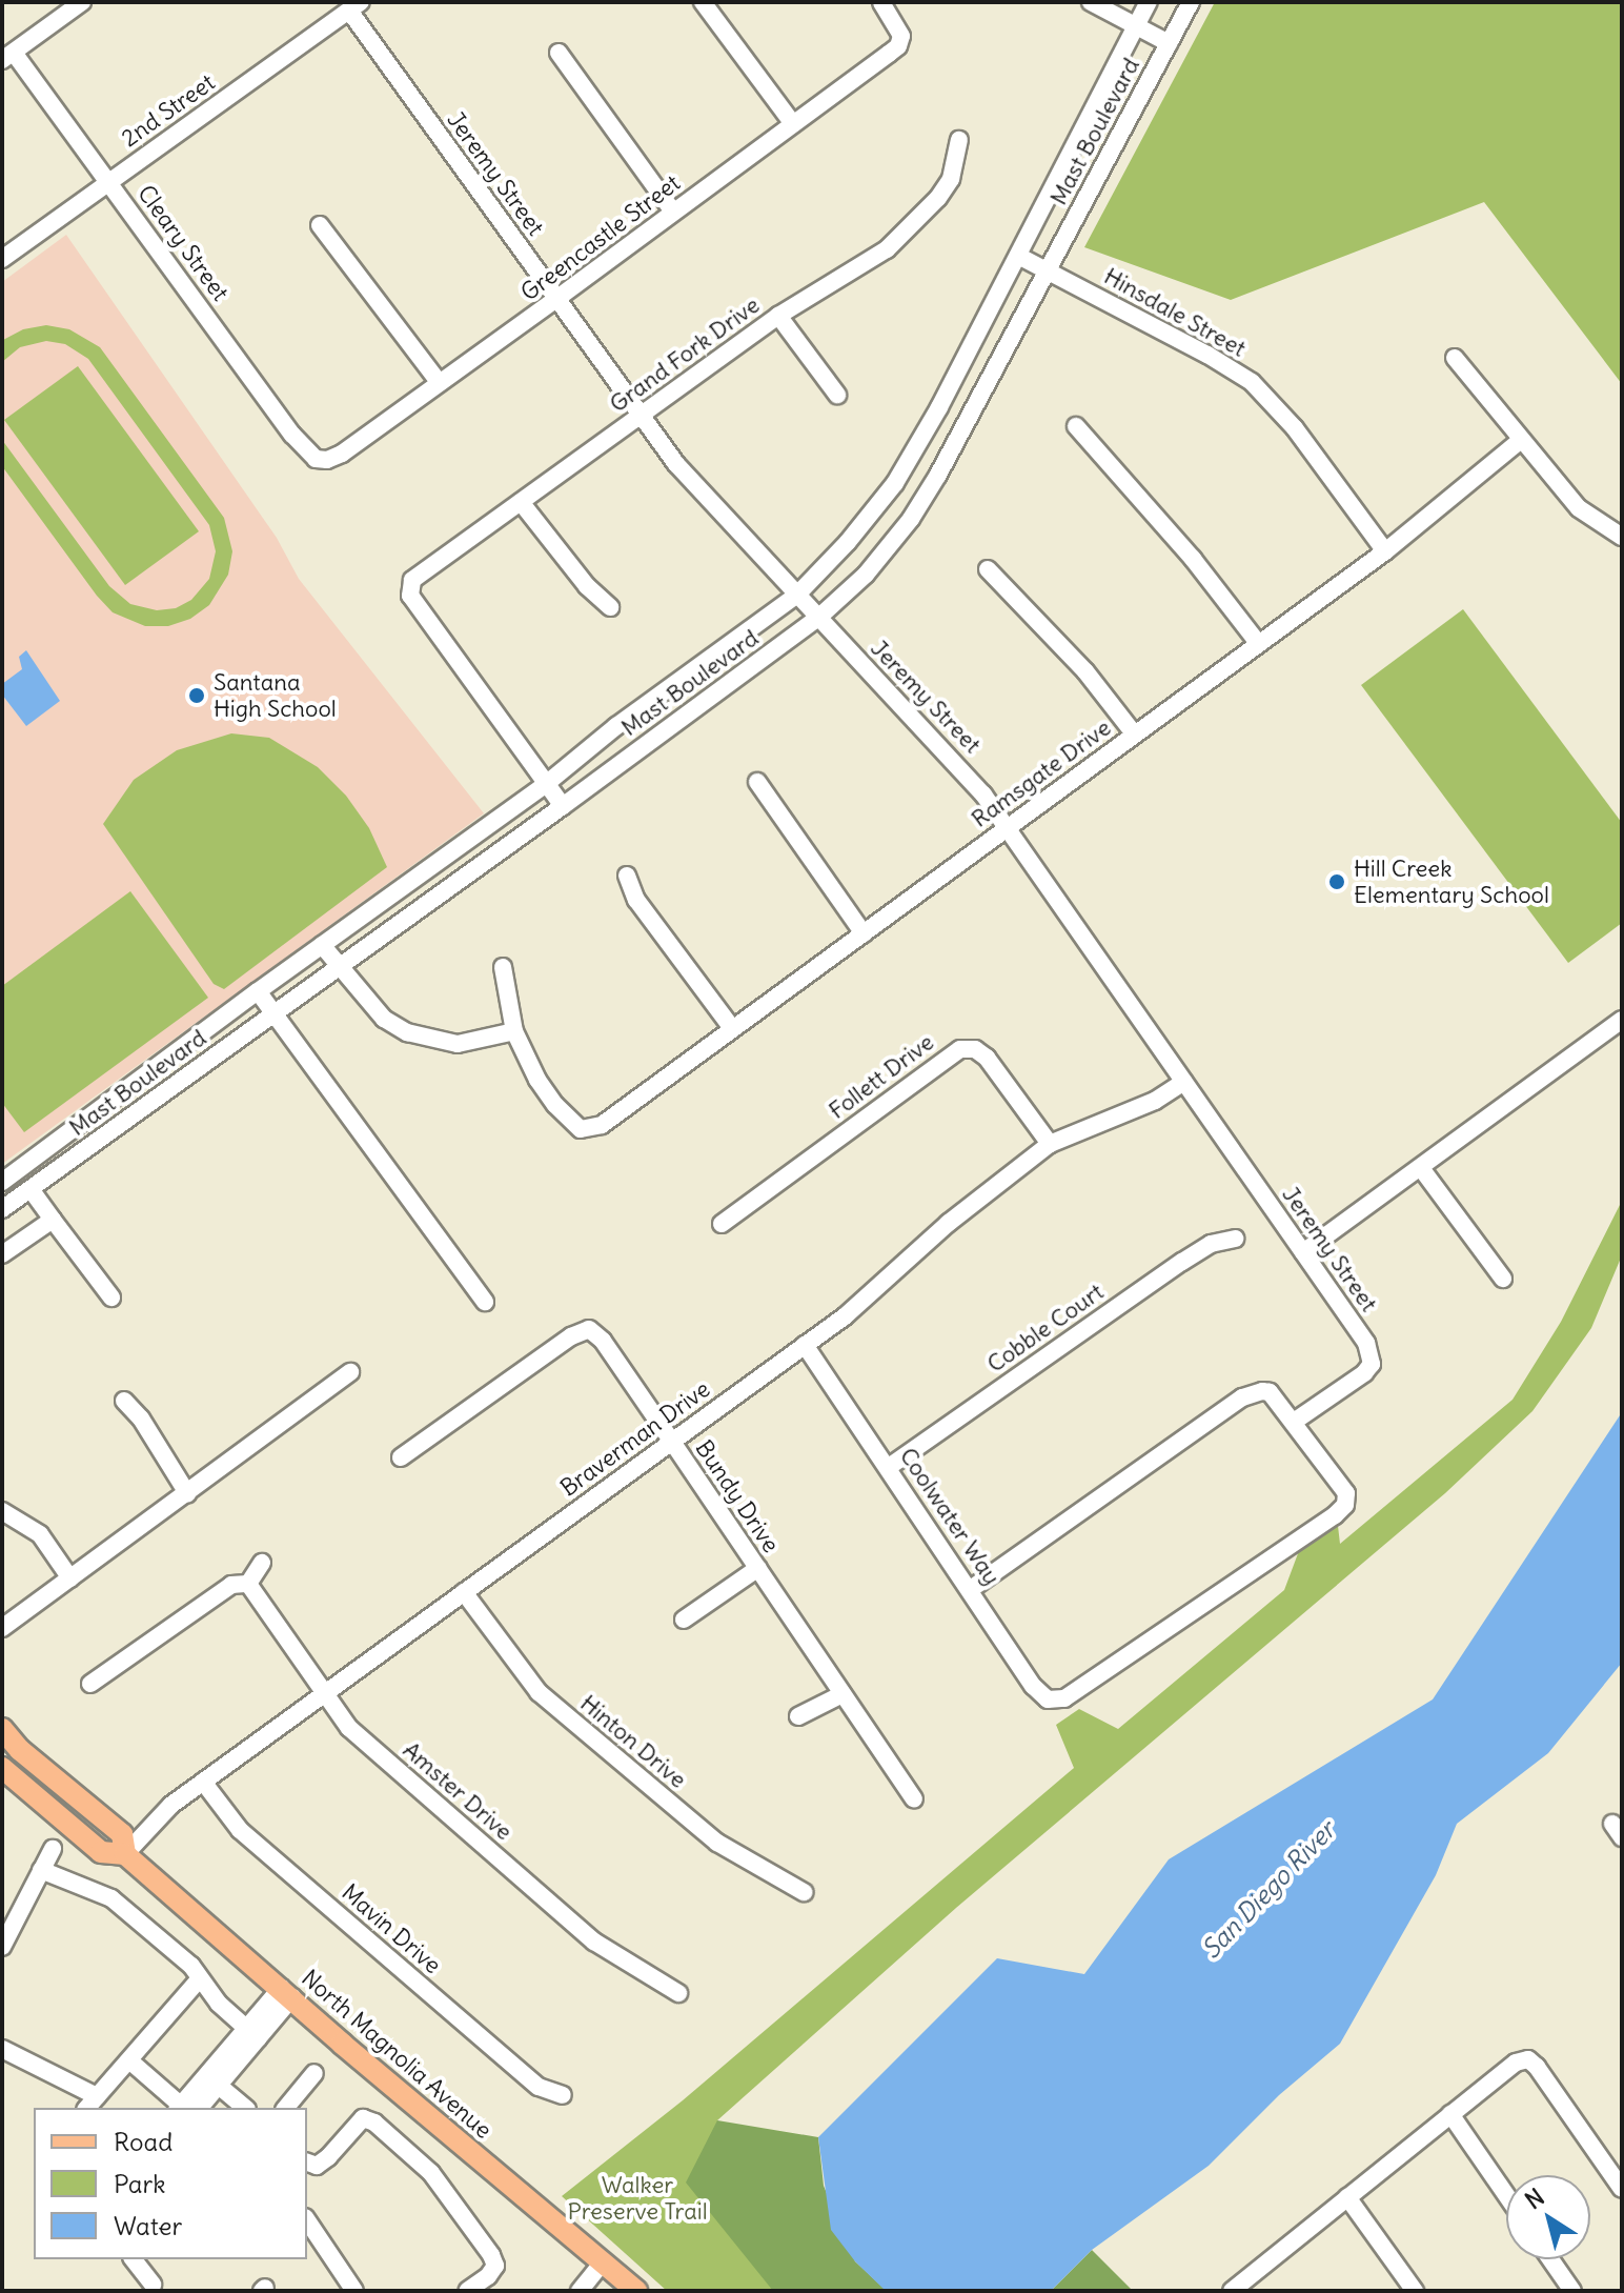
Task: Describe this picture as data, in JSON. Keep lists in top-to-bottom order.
{
  "streets": {
    "main road": ["North Magnolia Avenue"],
    "street": [
      "2nd Street",
      "Mast Boulevard",
      "Jeremy Street",
      "Greencastle Street",
      "Cleary Street",
      "Hinsdale Street",
      "Grand Fork Drive",
      "Ramsgate Drive",
      "Follett Drive",
      "Cobble Court",
      "Braverman Drive",
      "Bundy Drive",
      "Coolwater Way",
      "Hinton Drive",
      "Amster Drive",
      "Mavin Drive"
    ]
  },
  "crossings": [
    ["2nd Street", "Jeremy Street"],
    ["2nd Street", "Cleary Street"],
    ["Mast Boulevard", "Jeremy Street"],
    ["Mast Boulevard", "Hinsdale Street"],
    ["Mast Boulevard", "Grand Fork Drive"],
    ["Jeremy Street", "Greencastle Street"],
    ["Jeremy Street", "Grand Fork Drive"],
    ["Jeremy Street", "Ramsgate Drive"],
    ["Jeremy Street", "Braverman Drive"],
    ["Jeremy Street", "Coolwater Way"],
    ["Greencastle Street", "Cleary Street"],
    ["Hinsdale Street", "Ramsgate Drive"],
    ["Follett Drive", "Braverman Drive"],
    ["Cobble Court", "Coolwater Way"],
    ["Braverman Drive", "Bundy Drive"],
    ["Braverman Drive", "Coolwater Way"],
    ["Braverman Drive", "Hinton Drive"],
    ["Braverman Drive", "Amster Drive"],
    ["Braverman Drive", "Mavin Drive"],
    ["Braverman Drive", "North Magnolia Avenue"]
  ],
  "water": ["San Diego River"],
  "parks": ["Walker Preserve Trail"],
  "places": ["Santana High School", "Hill Creek Elementary School"],
  "legend": ["Road", "Park", "Water"],
  "north": "top left"
}
